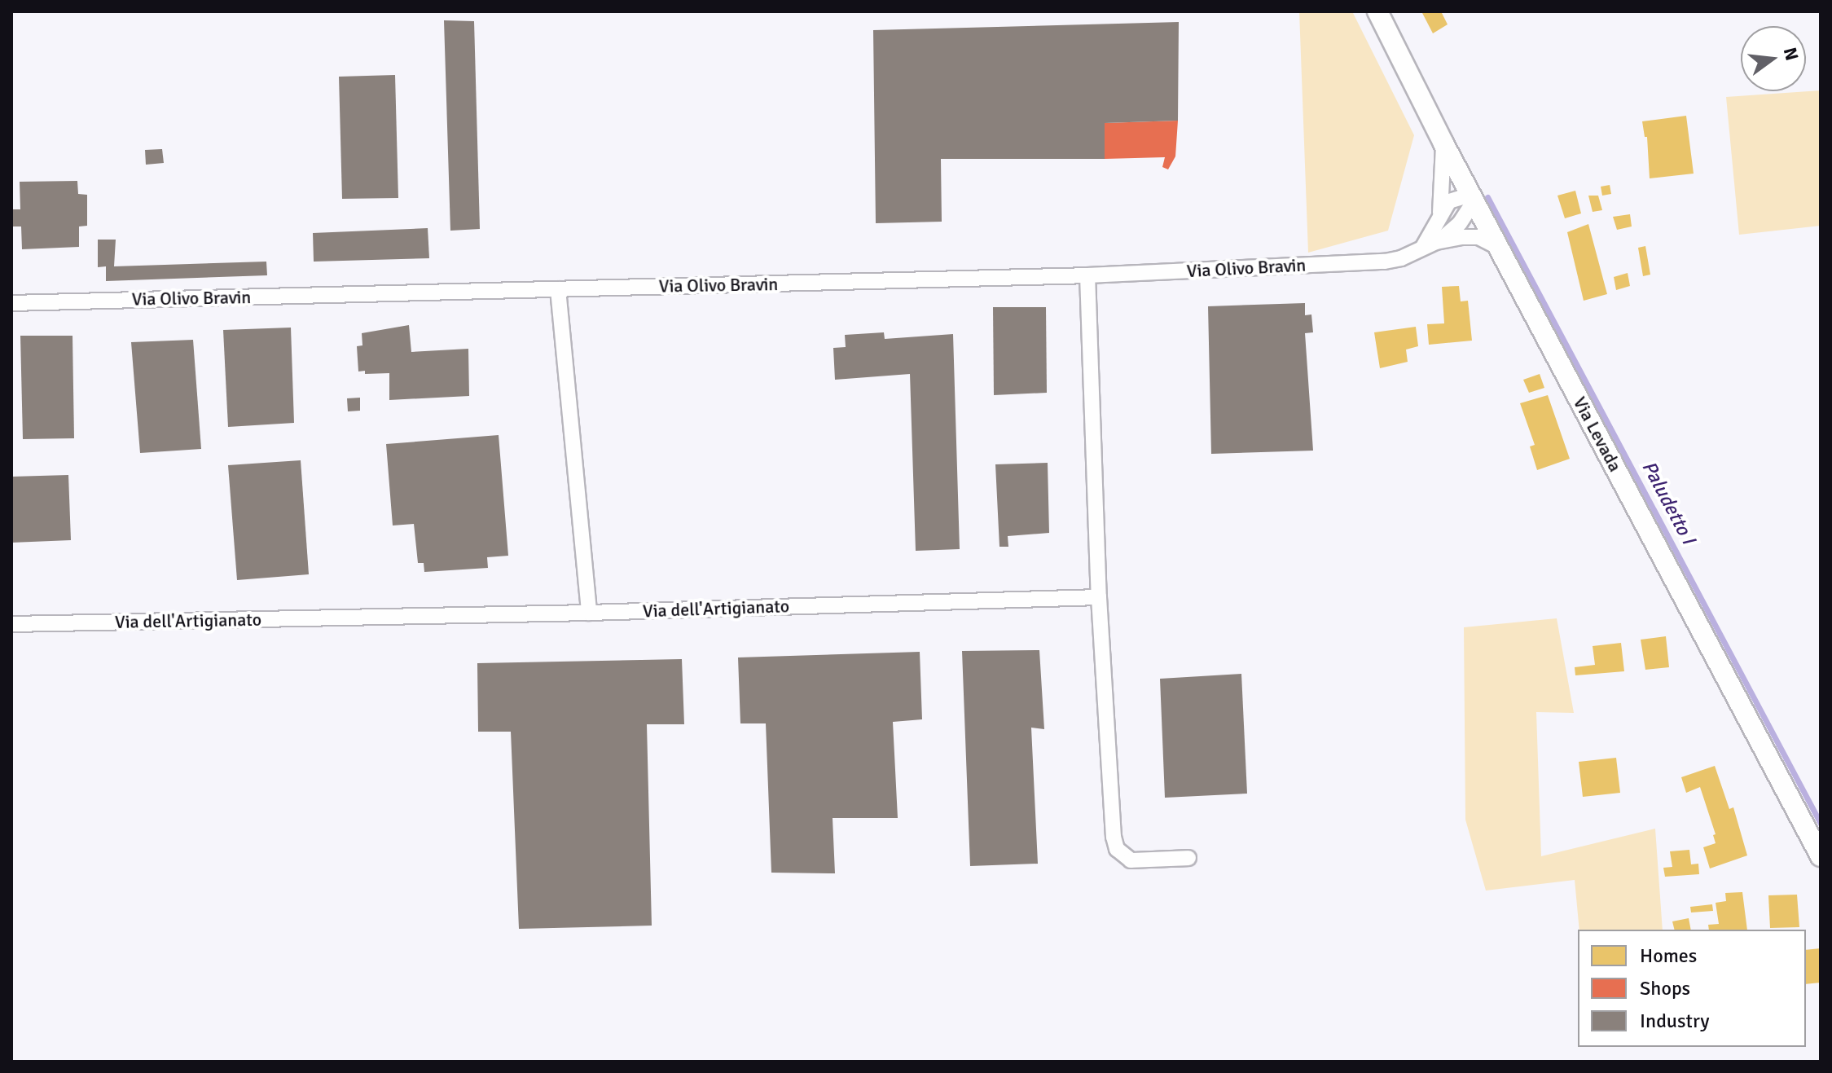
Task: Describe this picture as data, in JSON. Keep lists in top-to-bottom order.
{
  "streets": {
    "main road": ["Via Levada"],
    "street": ["Via Olivo Bravin", "Via dell'Artigianato"]
  },
  "water": ["Paludetto I"],
  "legend": ["Homes", "Shops", "Industry"],
  "north": "right"
}
